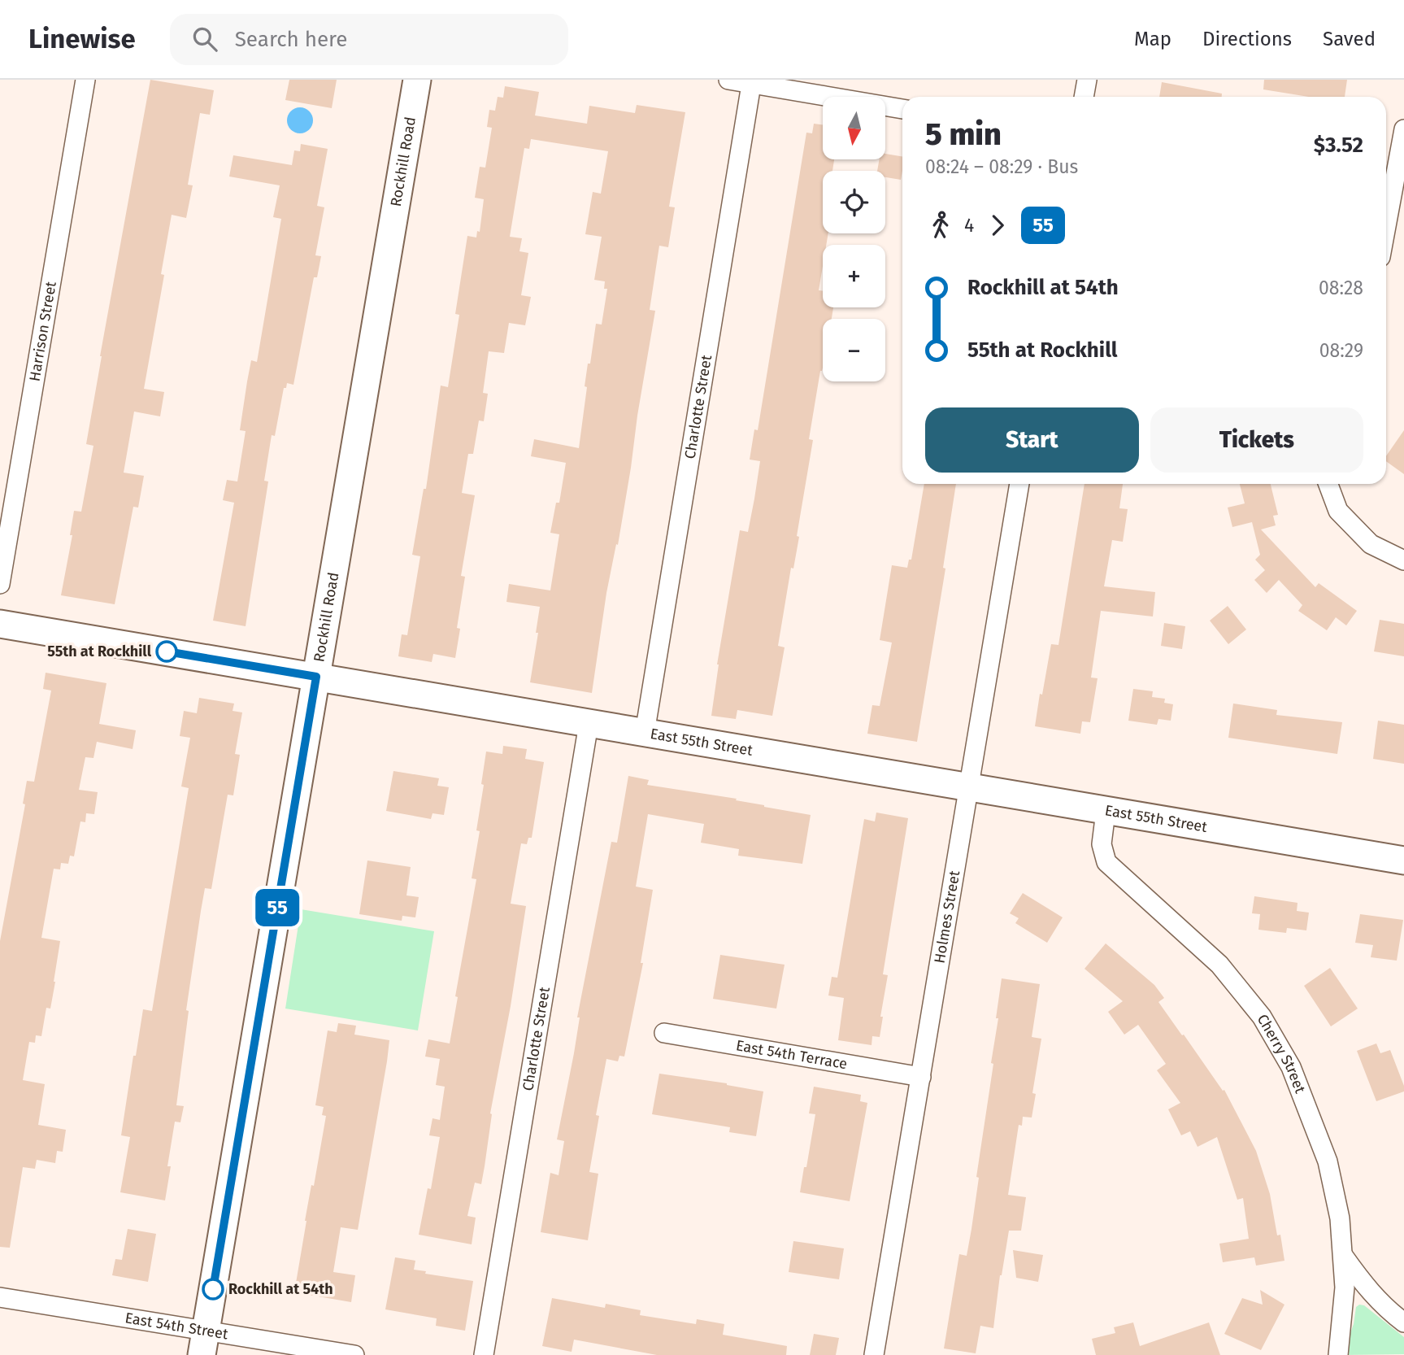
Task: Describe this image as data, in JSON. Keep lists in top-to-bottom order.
{
  "streets": {
    "main road": ["Rockhill Road", "East 55th Street"],
    "street": [
      "Harrison Street",
      "Charlotte Street",
      "Holmes Street",
      "Cherry Street",
      "East 54th Terrace",
      "East 54th Street"
    ]
  },
  "crossings": [
    ["Rockhill Road", "East 55th Street"],
    ["Rockhill Road", "East 54th Street"],
    ["Charlotte Street", "East 55th Street"],
    ["East 55th Street", "Holmes Street"],
    ["East 55th Street", "Cherry Street"],
    ["Holmes Street", "East 54th Terrace"]
  ],
  "places": ["55th at Rockhill", "Rockhill at 54th"],
  "lines": ["bus line 55"],
  "north": "bottom",
  "page": {
    "header": "Linewise",
    "search": "Search here",
    "nav": ["Map", "Directions", "Saved"],
    "on_map": "55",
    "map_buttons": ["+", "−"],
    "heading": ["5 min", "08:24 – 08:29 · Bus", "$3.52"],
    "legs": ["4", "55"],
    "list": [
      {
        "name": "Rockhill at 54th",
        "value": "08:28"
      },
      {
        "name": "55th at Rockhill",
        "value": "08:29"
      }
    ],
    "buttons": ["Start", "Tickets"]
  }
}
